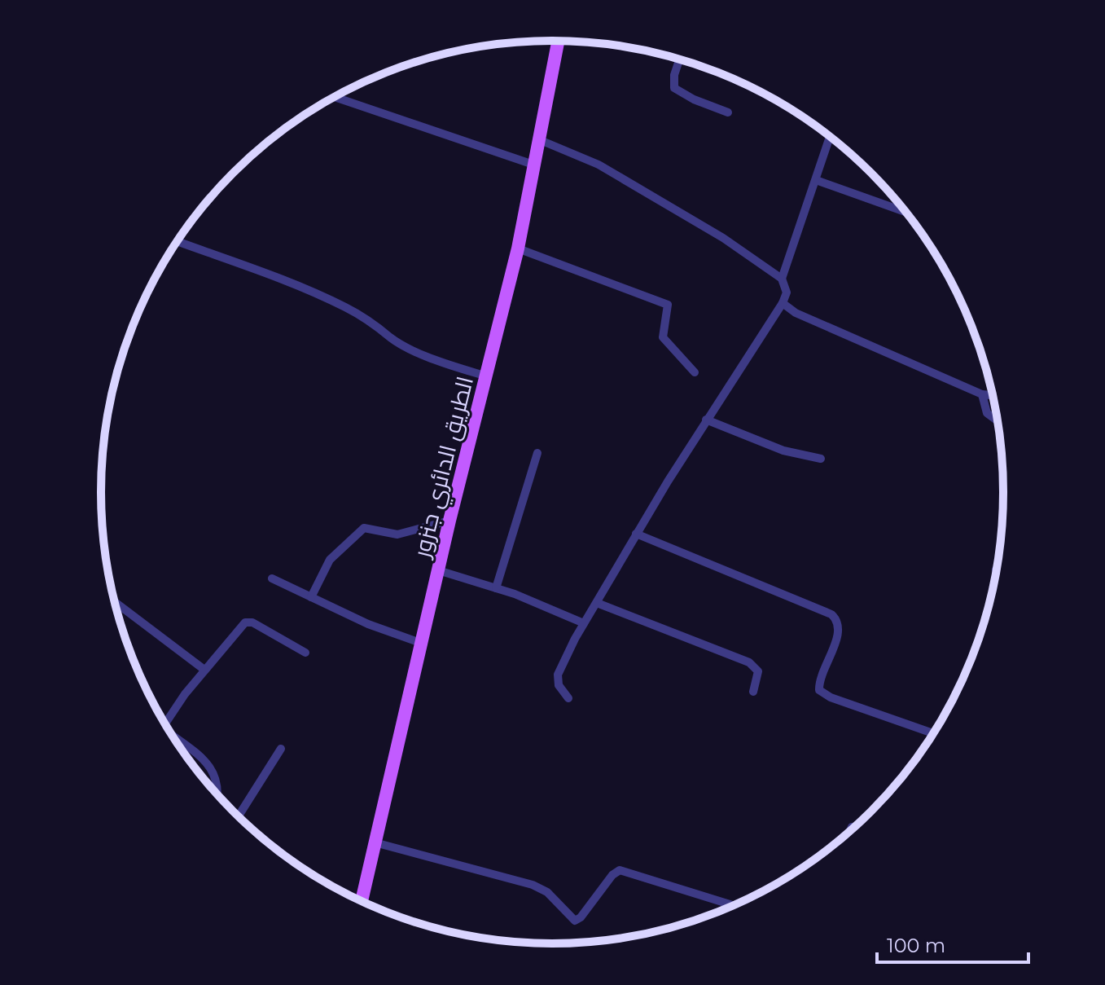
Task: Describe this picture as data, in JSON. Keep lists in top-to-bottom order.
{
  "streets": {
    "main road": ["الطريق الدائري جنزور"]
  },
  "scale_bar": "100 m"
}
